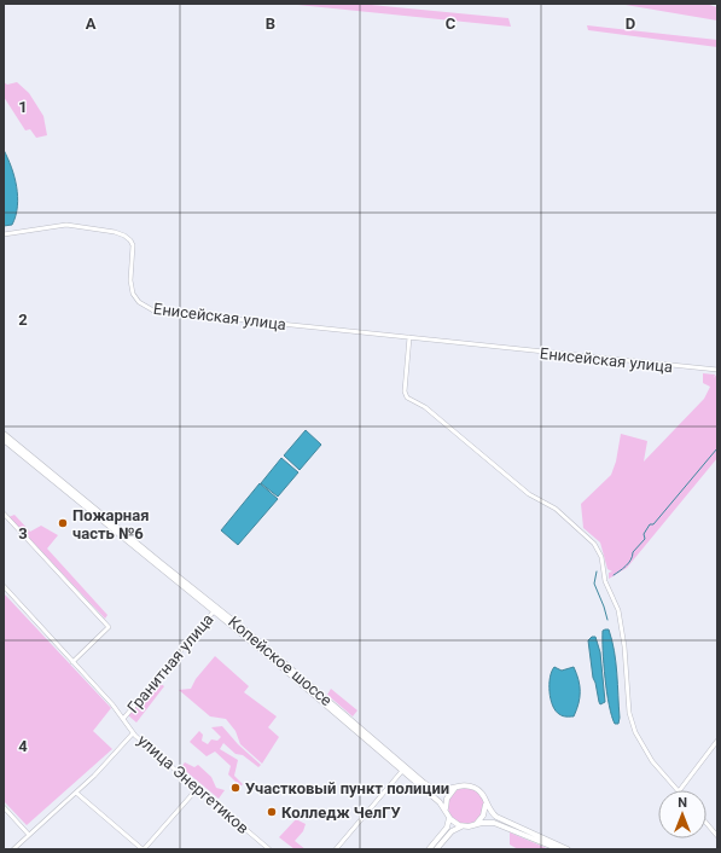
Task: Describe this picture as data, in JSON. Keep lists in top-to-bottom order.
{
  "streets": {
    "main road": ["Копейское шоссе"],
    "street": ["Енисейская улица", "Гранитная улица", "улица Энергетиков"]
  },
  "crossings": [
    ["Копейское шоссе", "Гранитная улица"],
    ["Гранитная улица", "улица Энергетиков"]
  ],
  "places": ["Пожарная часть №6", "Участковый пункт полиции", "Колледж ЧелГУ"],
  "north": "top",
  "grid": {
    "columns": [
      "A",
      "B",
      "C",
      "D"
    ],
    "rows": [
      "1",
      "2",
      "3",
      "4"
    ]
  }
}
